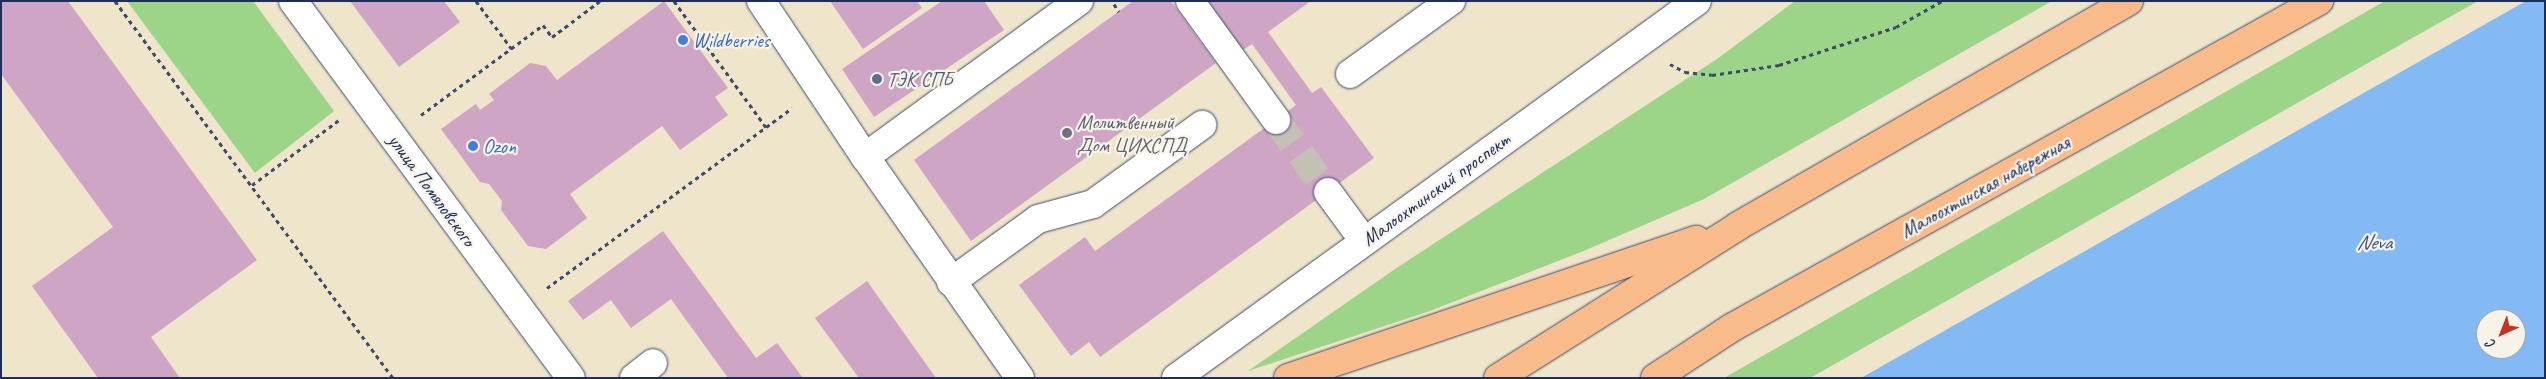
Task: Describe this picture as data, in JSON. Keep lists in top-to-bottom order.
{
  "streets": {
    "main road": ["Малоохтинская набережная"],
    "street": ["Малоохтинский проспект", "улица Помяловского"]
  },
  "water": ["Neva"],
  "places": [
    "Wildberries",
    "ТЭК СПБ",
    "Молитвенный Дом ЦИХСПД",
    "Ozon"
  ],
  "north": "bottom left"
}
